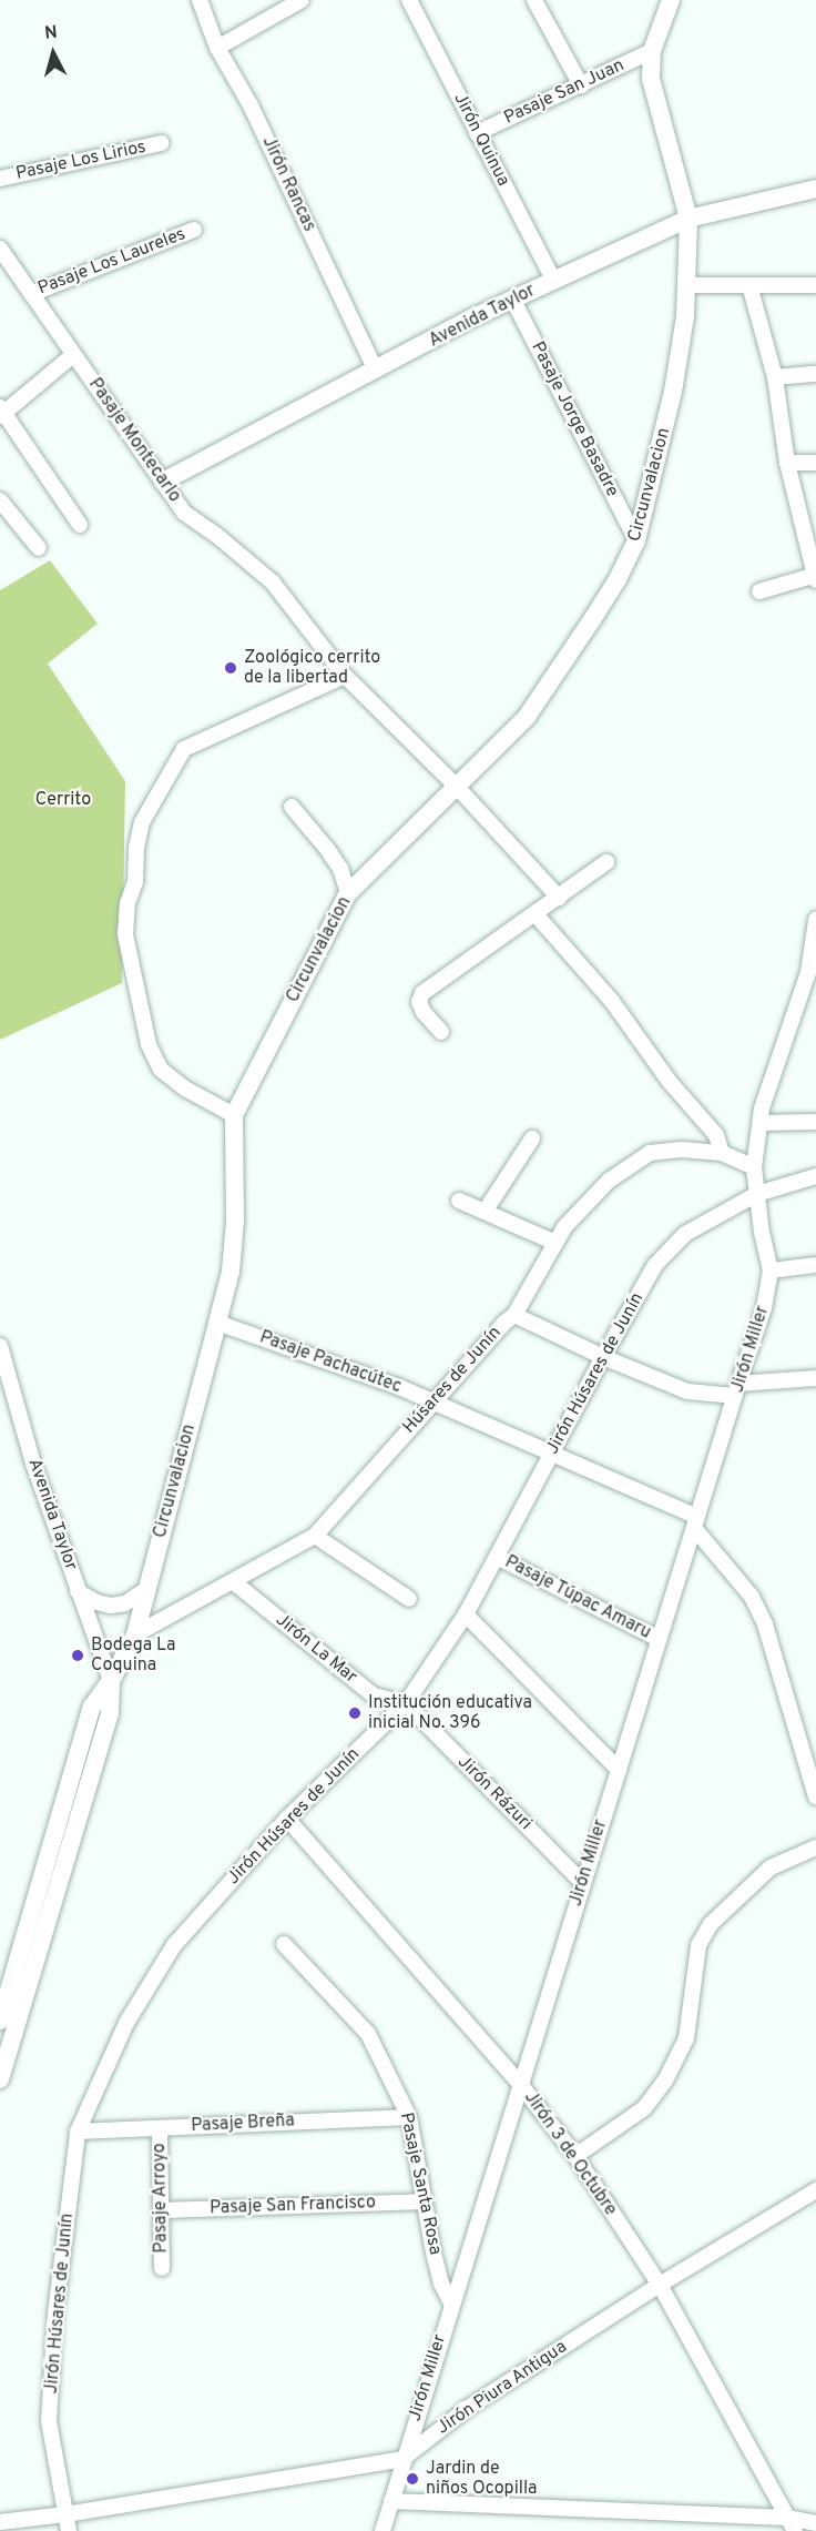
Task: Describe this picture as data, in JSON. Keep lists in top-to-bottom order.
{
  "streets": {
    "street": [
      "Pasaje San Juan",
      "Jirón Quinua",
      "Pasaje Los Lirios",
      "Jirón Rancas",
      "Pasaje Los Laureles",
      "Avenida Taylor",
      "Pasaje Jorge Basadre",
      "Pasaje Montecarlo",
      "Circunvalacion",
      "Jirón Miller",
      "Pasaje Pachacútec",
      "Jirón Húsares de Junín",
      "Húsares de Junín",
      "Pasaje Túpac Amaru",
      "Jirón La Mar",
      "Jirón Rázuri",
      "Pasaje Breña",
      "Jirón 3 de Octubre",
      "Pasaje Santa Rosa",
      "Pasaje Arroyo",
      "Pasaje San Francisco",
      "Jirón Piura Antigua"
    ]
  },
  "crossings": [
    ["Pasaje San Juan", "Jirón Quinua"],
    ["Pasaje San Juan", "Circunvalacion"],
    ["Jirón Quinua", "Avenida Taylor"],
    ["Jirón Rancas", "Avenida Taylor"],
    ["Pasaje Los Laureles", "Pasaje Montecarlo"],
    ["Avenida Taylor", "Pasaje Jorge Basadre"],
    ["Avenida Taylor", "Pasaje Montecarlo"],
    ["Avenida Taylor", "Circunvalacion"],
    ["Pasaje Jorge Basadre", "Circunvalacion"],
    ["Pasaje Montecarlo", "Circunvalacion"],
    ["Circunvalacion", "Pasaje Pachacútec"],
    ["Circunvalacion", "Húsares de Junín"],
    ["Jirón Miller", "Pasaje Pachacútec"],
    ["Jirón Miller", "Jirón Húsares de Junín"],
    ["Jirón Miller", "Pasaje Túpac Amaru"],
    ["Jirón Miller", "Jirón Rázuri"],
    ["Jirón Miller", "Jirón 3 de Octubre"],
    ["Jirón Miller", "Pasaje Santa Rosa"],
    ["Jirón Miller", "Jirón Piura Antigua"],
    ["Pasaje Pachacútec", "Jirón Húsares de Junín"],
    ["Pasaje Pachacútec", "Húsares de Junín"],
    ["Jirón Húsares de Junín", "Pasaje Túpac Amaru"],
    ["Jirón Húsares de Junín", "Jirón La Mar"],
    ["Jirón Húsares de Junín", "Jirón Rázuri"],
    ["Jirón Húsares de Junín", "Pasaje Breña"],
    ["Jirón Húsares de Junín", "Jirón 3 de Octubre"],
    ["Jirón Húsares de Junín", "Jirón Piura Antigua"],
    ["Húsares de Junín", "Jirón La Mar"],
    ["Jirón La Mar", "Jirón Rázuri"],
    ["Pasaje Breña", "Pasaje Santa Rosa"],
    ["Pasaje Breña", "Pasaje Arroyo"],
    ["Jirón 3 de Octubre", "Jirón Piura Antigua"],
    ["Pasaje Santa Rosa", "Pasaje San Francisco"],
    ["Pasaje Arroyo", "Pasaje San Francisco"]
  ],
  "parks": ["Cerrito"],
  "places": [
    "Zoológico cerrito de la libertad",
    "Bodega La Coquina",
    "Institución educativa inicial No. 396",
    "Jardin de niños Ocopilla"
  ],
  "north": "top"
}
